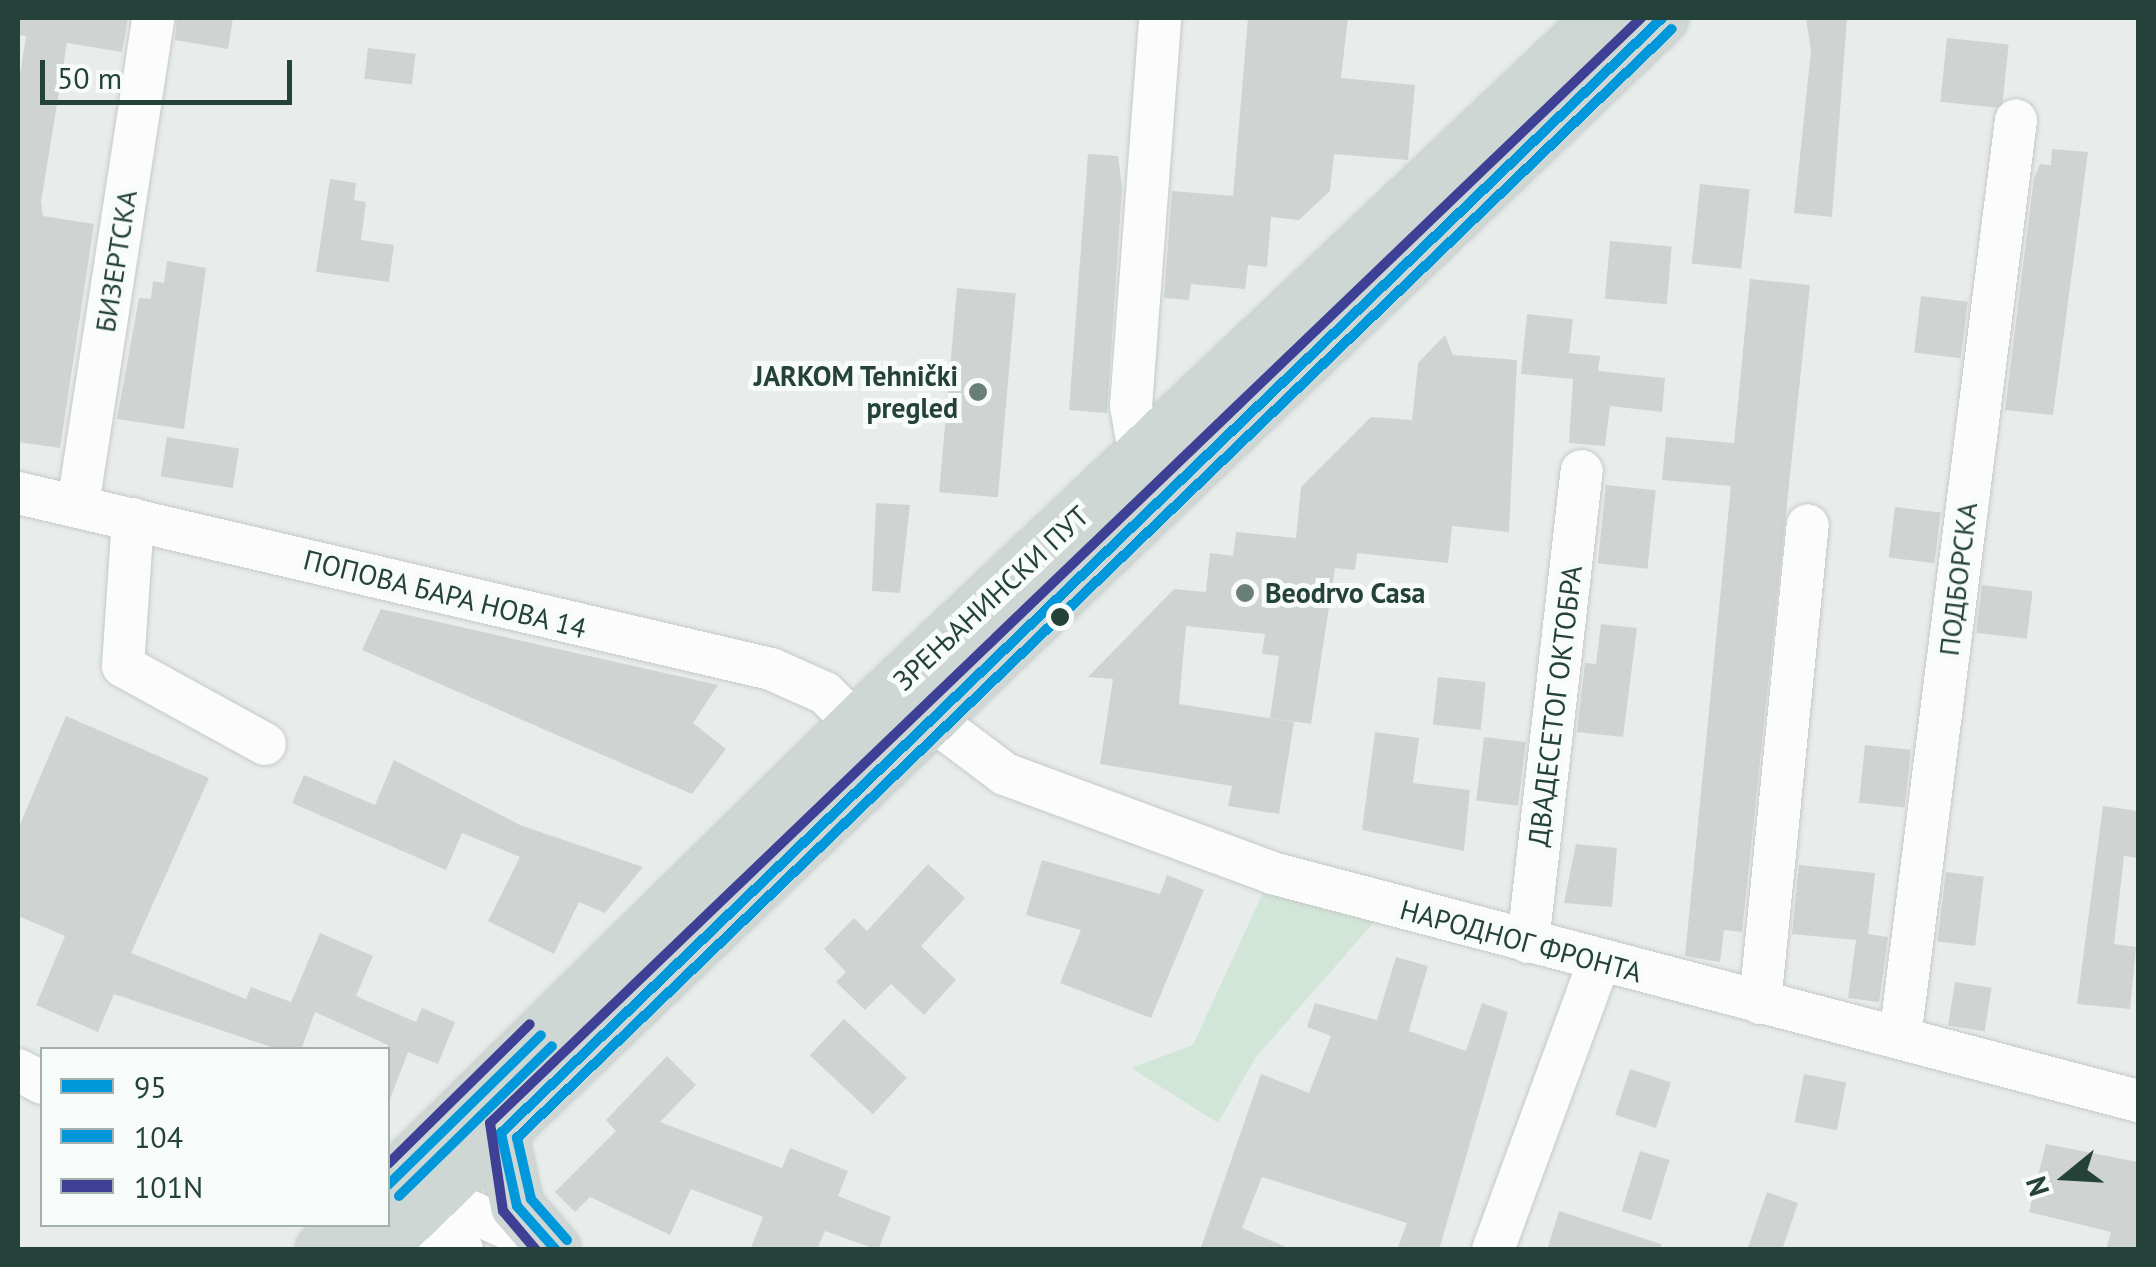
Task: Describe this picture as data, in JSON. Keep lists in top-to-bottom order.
{
  "streets": {
    "main road": ["ЗРЕЊАНИНСКИ ПУТ"],
    "street": [
      "БИЗЕРТСКА",
      "ПОДБОРСКА",
      "ПОПОВА БАРА НОВА 14",
      "ДВАДЕСЕТОГ ОКТОБРА",
      "НАРОДНОГ ФРОНТА"
    ]
  },
  "crossings": [
    ["БИЗЕРТСКА", "ПОПОВА БАРА НОВА 14"],
    ["ПОДБОРСКА", "НАРОДНОГ ФРОНТА"],
    ["ПОПОВА БАРА НОВА 14", "ЗРЕЊАНИНСКИ ПУТ"],
    ["ЗРЕЊАНИНСКИ ПУТ", "НАРОДНОГ ФРОНТА"],
    ["ДВАДЕСЕТОГ ОКТОБРА", "НАРОДНОГ ФРОНТА"]
  ],
  "places": ["JARKOM Tehnički pregled", "Beodrvo Casa"],
  "lines": ["transit line 95", "transit line 101N", "transit line 104"],
  "legend": ["95", "104", "101N"],
  "scale_bar": "50 m",
  "north": "left"
}
